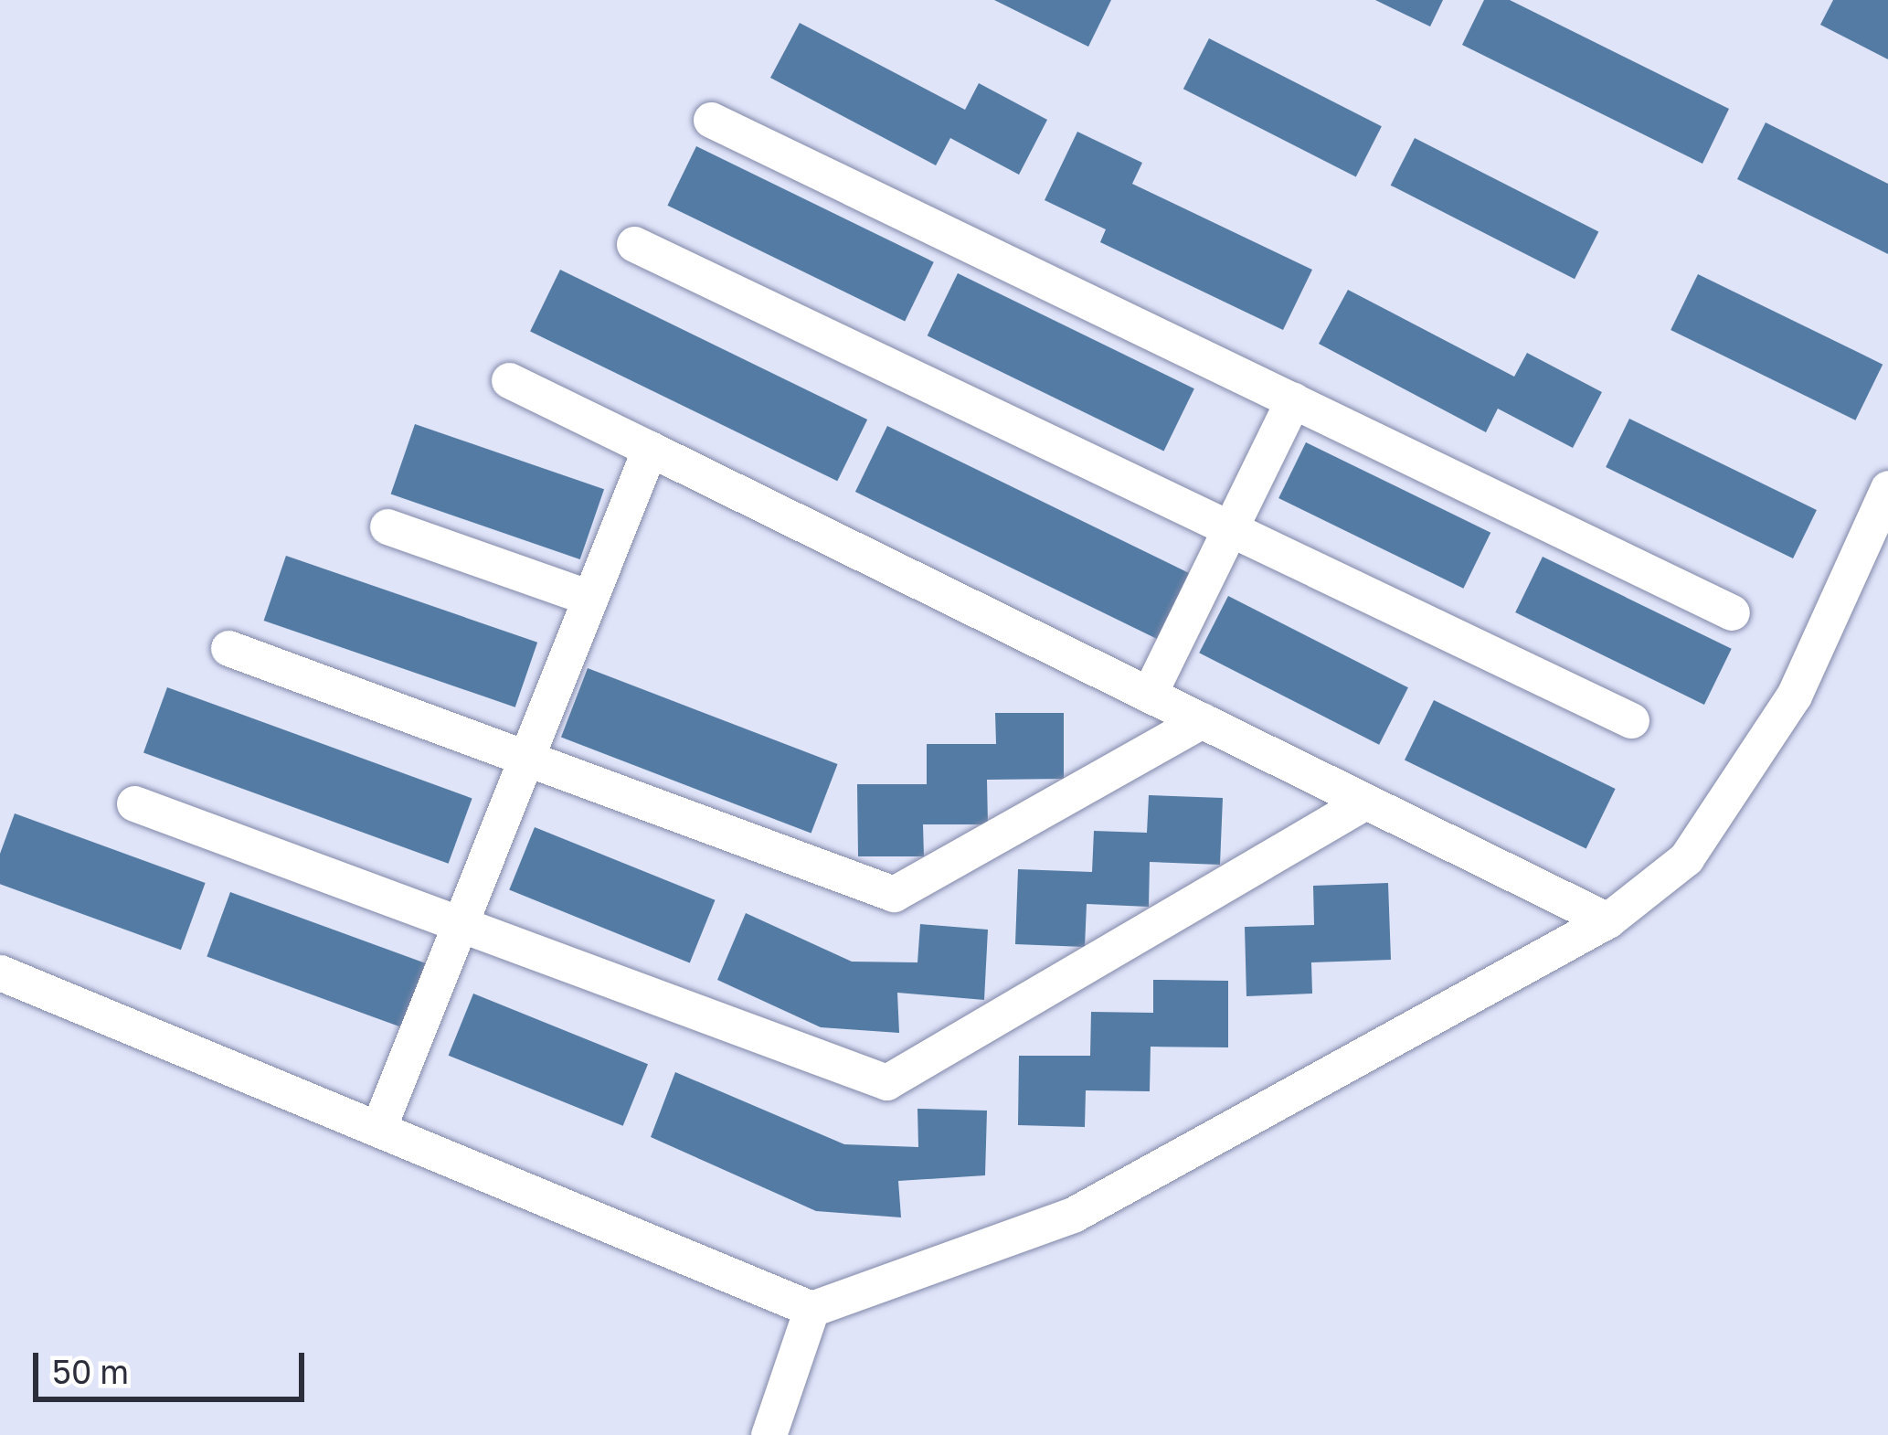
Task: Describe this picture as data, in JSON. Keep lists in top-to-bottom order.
{
  "scale_bar": "50 m"
}
